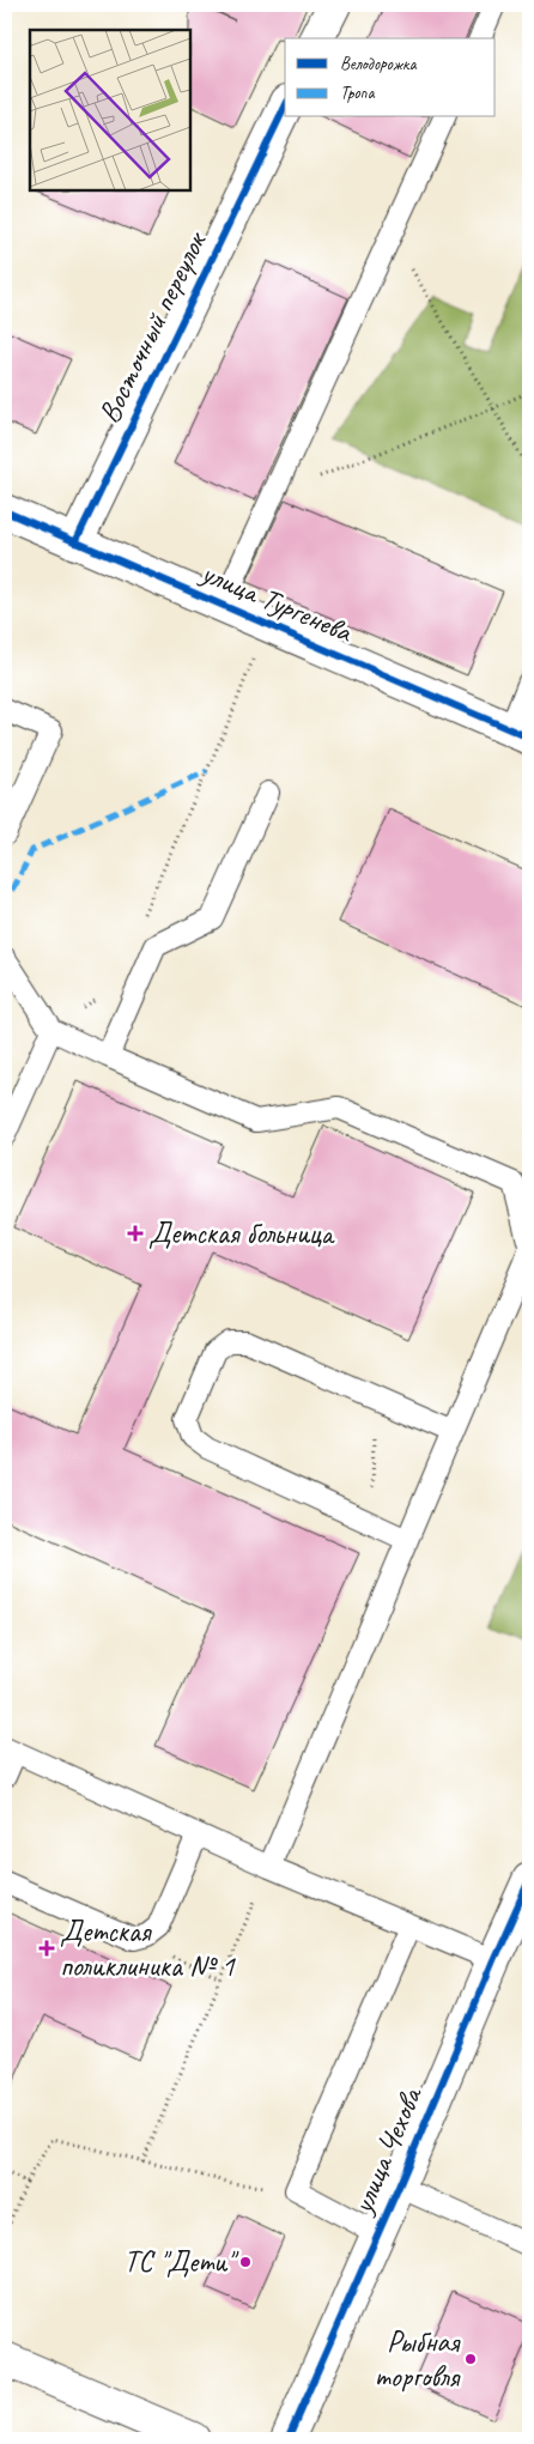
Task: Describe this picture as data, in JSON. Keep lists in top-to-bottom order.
{
  "streets": {
    "street": ["Восточный переулок", "улица Тургенева", "улица Чехова"]
  },
  "crossings": [
    ["Восточный переулок", "улица Тургенева"]
  ],
  "places": {
    "health": ["Детская больница", "Детская поликлиника № 1"],
    "other": ["ТС \"Дети\"", "Рыбная торговля"]
  },
  "legend": ["Велодорожка", "Тропа"]
}
